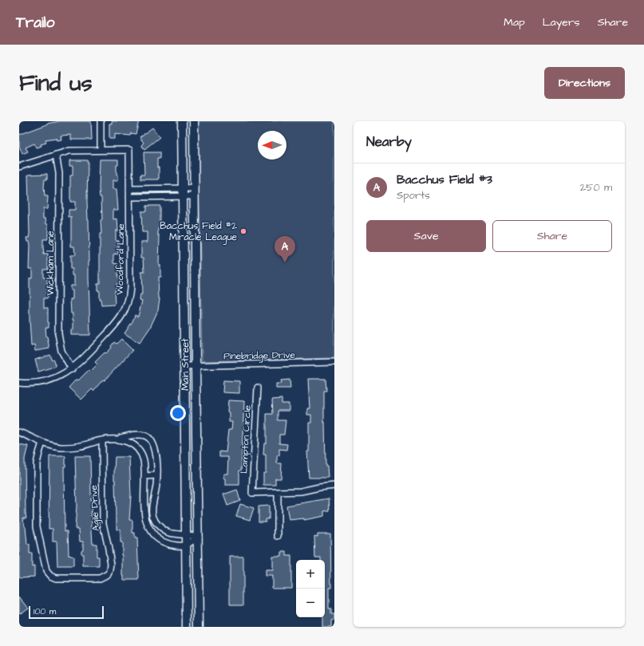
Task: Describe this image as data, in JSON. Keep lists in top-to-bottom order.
{
  "streets": {
    "main road": ["Main Street"],
    "street": [
      "Woodford Lane",
      "Wickham Lane",
      "Pinebridge Drive",
      "Lampton Circle",
      "Agile Drive"
    ]
  },
  "crossings": [
    ["Woodford Lane", "Wickham Lane"],
    ["Pinebridge Drive", "Main Street"]
  ],
  "places": ["Bacchus Field #2 Miracle League"],
  "scale_bar": "100 m",
  "north": "left",
  "page": {
    "header": "Trailo",
    "nav": ["Map", "Layers", "Share"],
    "buttons": [
      "Directions",
      ["Save", "Share"]
    ],
    "title": "Find us",
    "heading": "Nearby",
    "list": [
      {
        "mark": "A",
        "name": "Bacchus Field #3",
        "note": "Sports",
        "value": "250 m"
      }
    ],
    "pins": "A",
    "map_buttons": ["+", "−"],
    "scale": "100 m"
  }
}
